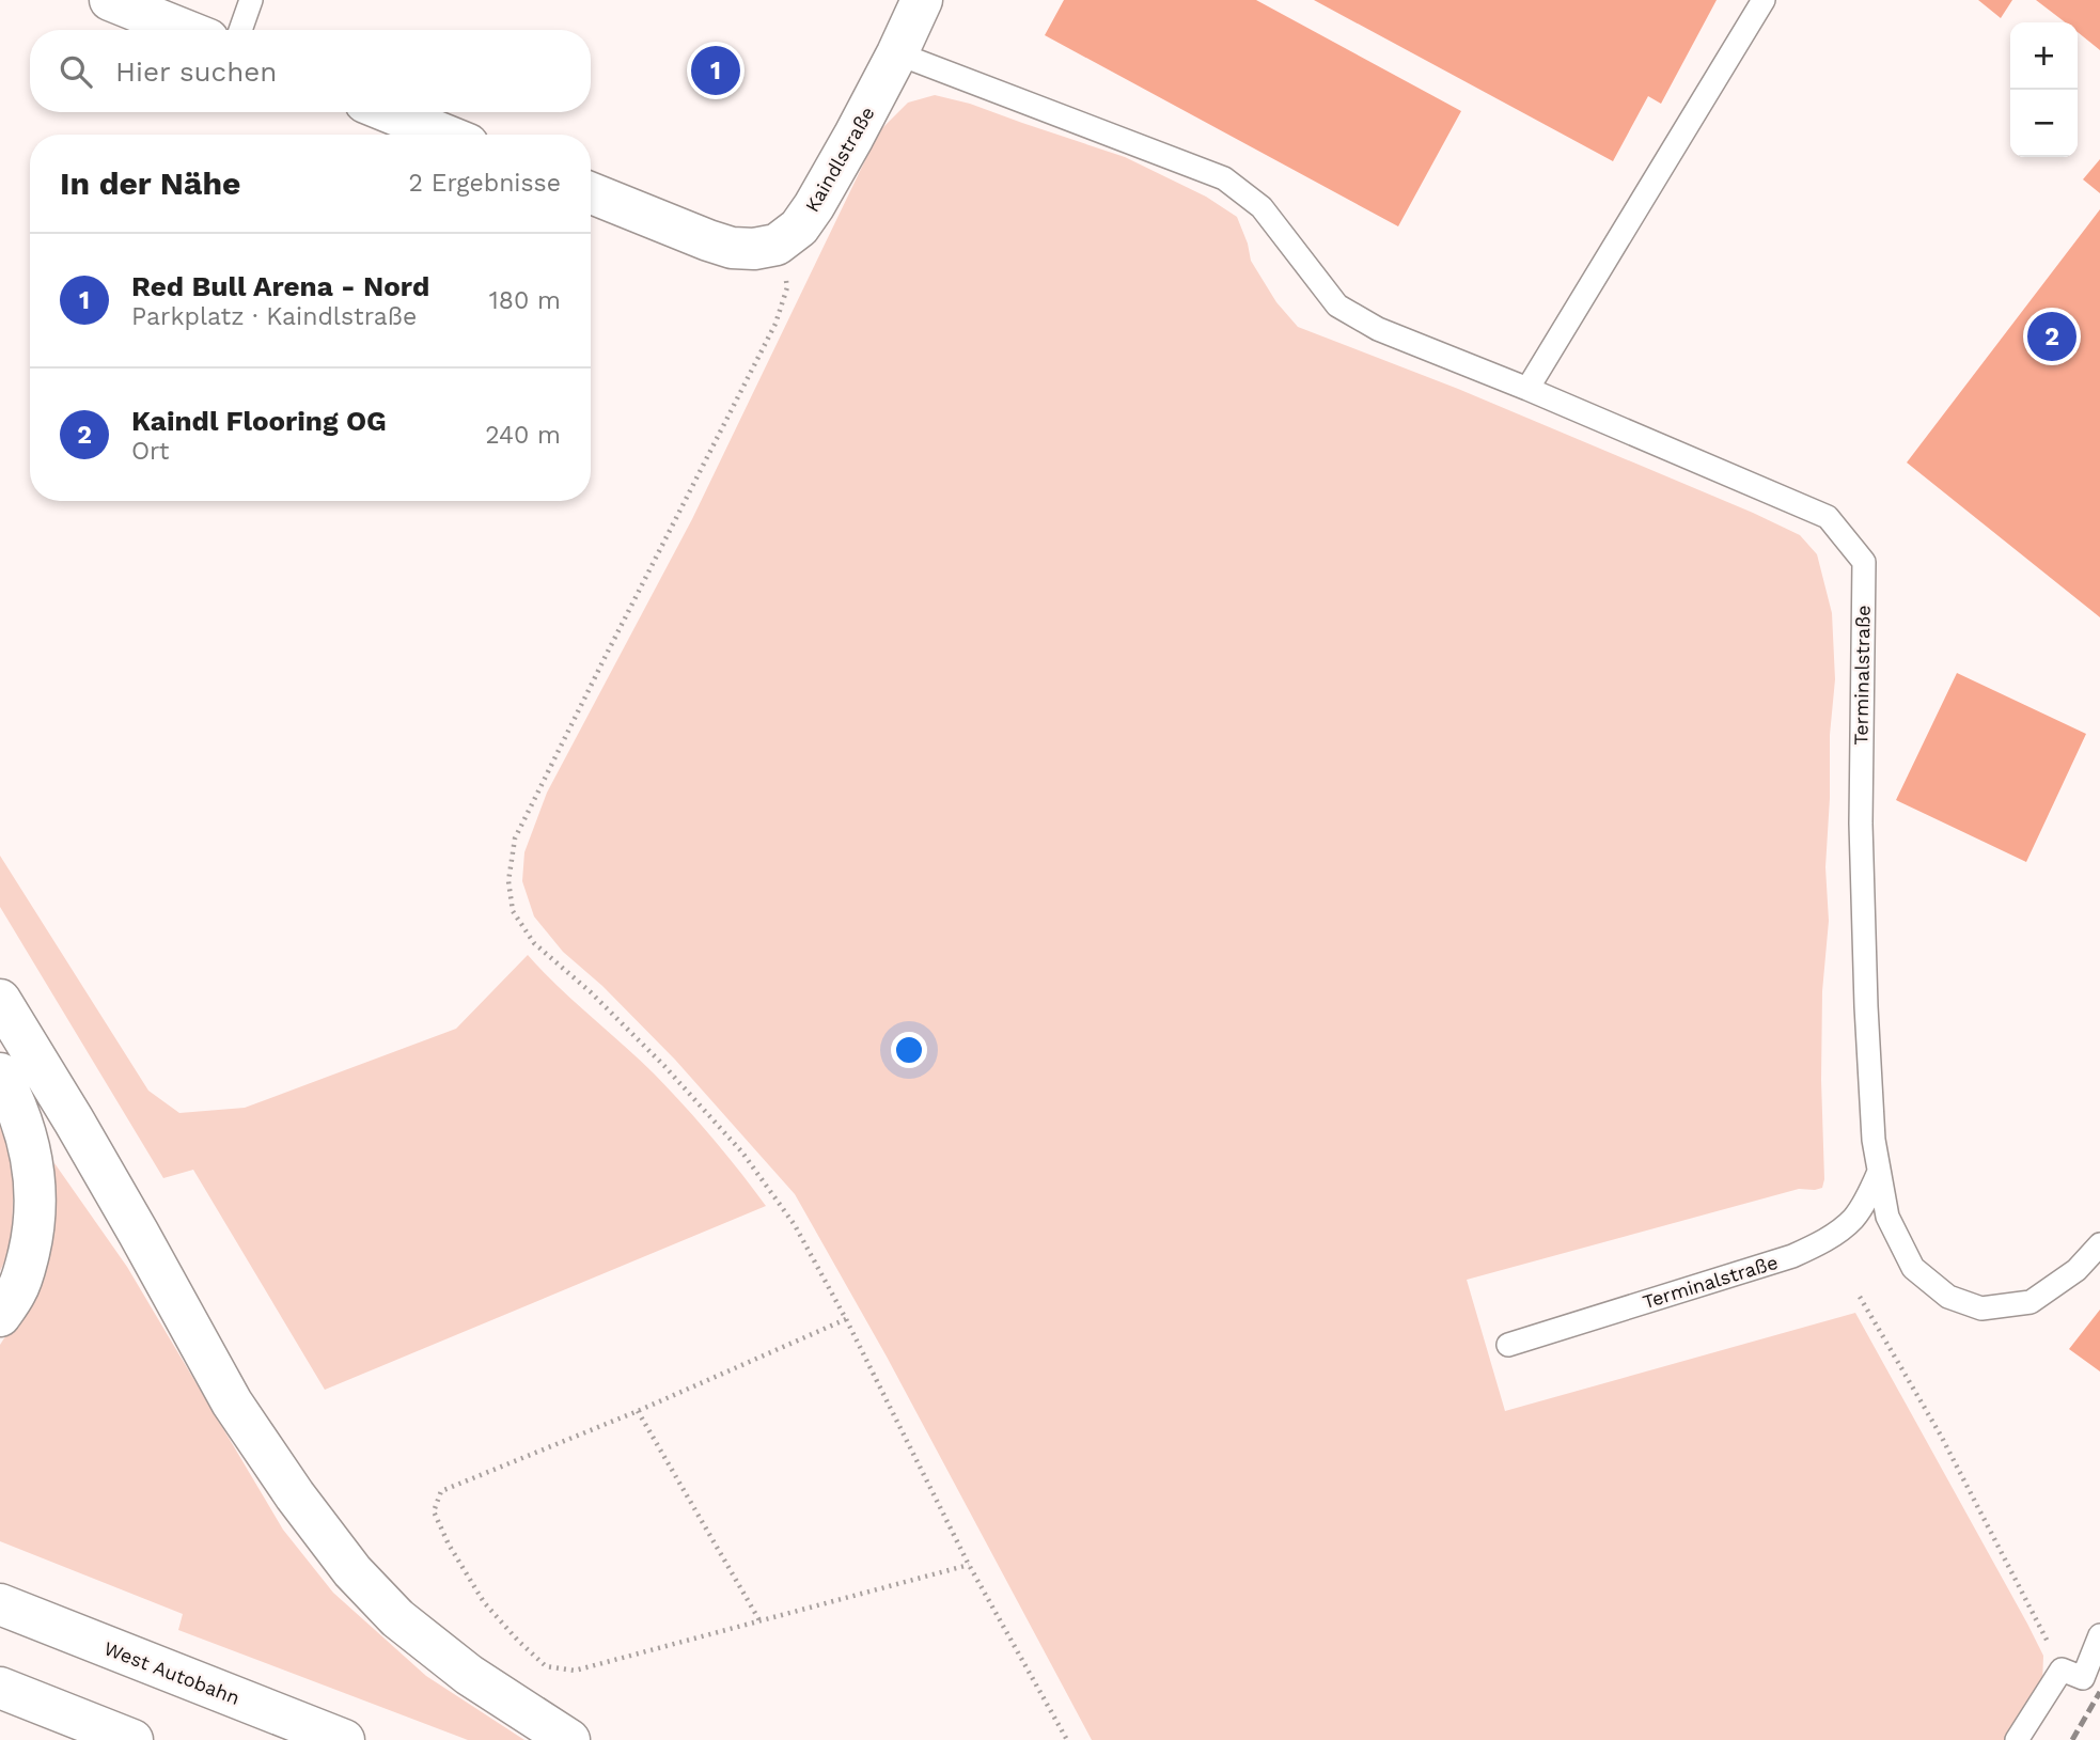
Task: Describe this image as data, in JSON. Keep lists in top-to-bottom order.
{
  "streets": {
    "main road": ["Kaindlstraße", "West Autobahn"],
    "lane": ["Terminalstraße"]
  },
  "crossings": [
    ["Kaindlstraße", "Terminalstraße"]
  ],
  "page": {
    "map_buttons": ["+", "−"],
    "search": "Hier suchen",
    "pins": ["1", "2"],
    "heading": ["In der Nähe", "2 Ergebnisse"],
    "list": [
      {
        "mark": "1",
        "name": "Red Bull Arena - Nord",
        "note": "Parkplatz · Kaindlstraße",
        "value": "180 m"
      },
      {
        "mark": "2",
        "name": "Kaindl Flooring OG",
        "note": "Ort",
        "value": "240 m"
      }
    ]
  }
}
